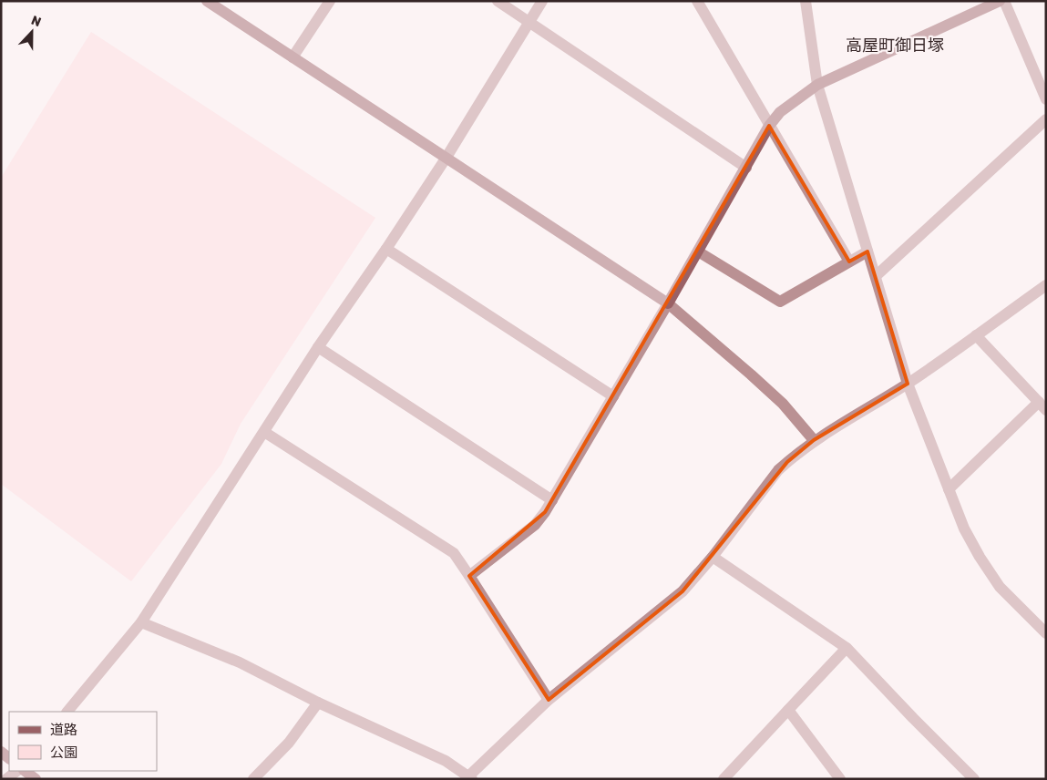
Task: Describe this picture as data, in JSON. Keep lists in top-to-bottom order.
{
  "districts": ["高屋町御日塚"],
  "legend": ["道路", "公園"],
  "north": "top"
}
